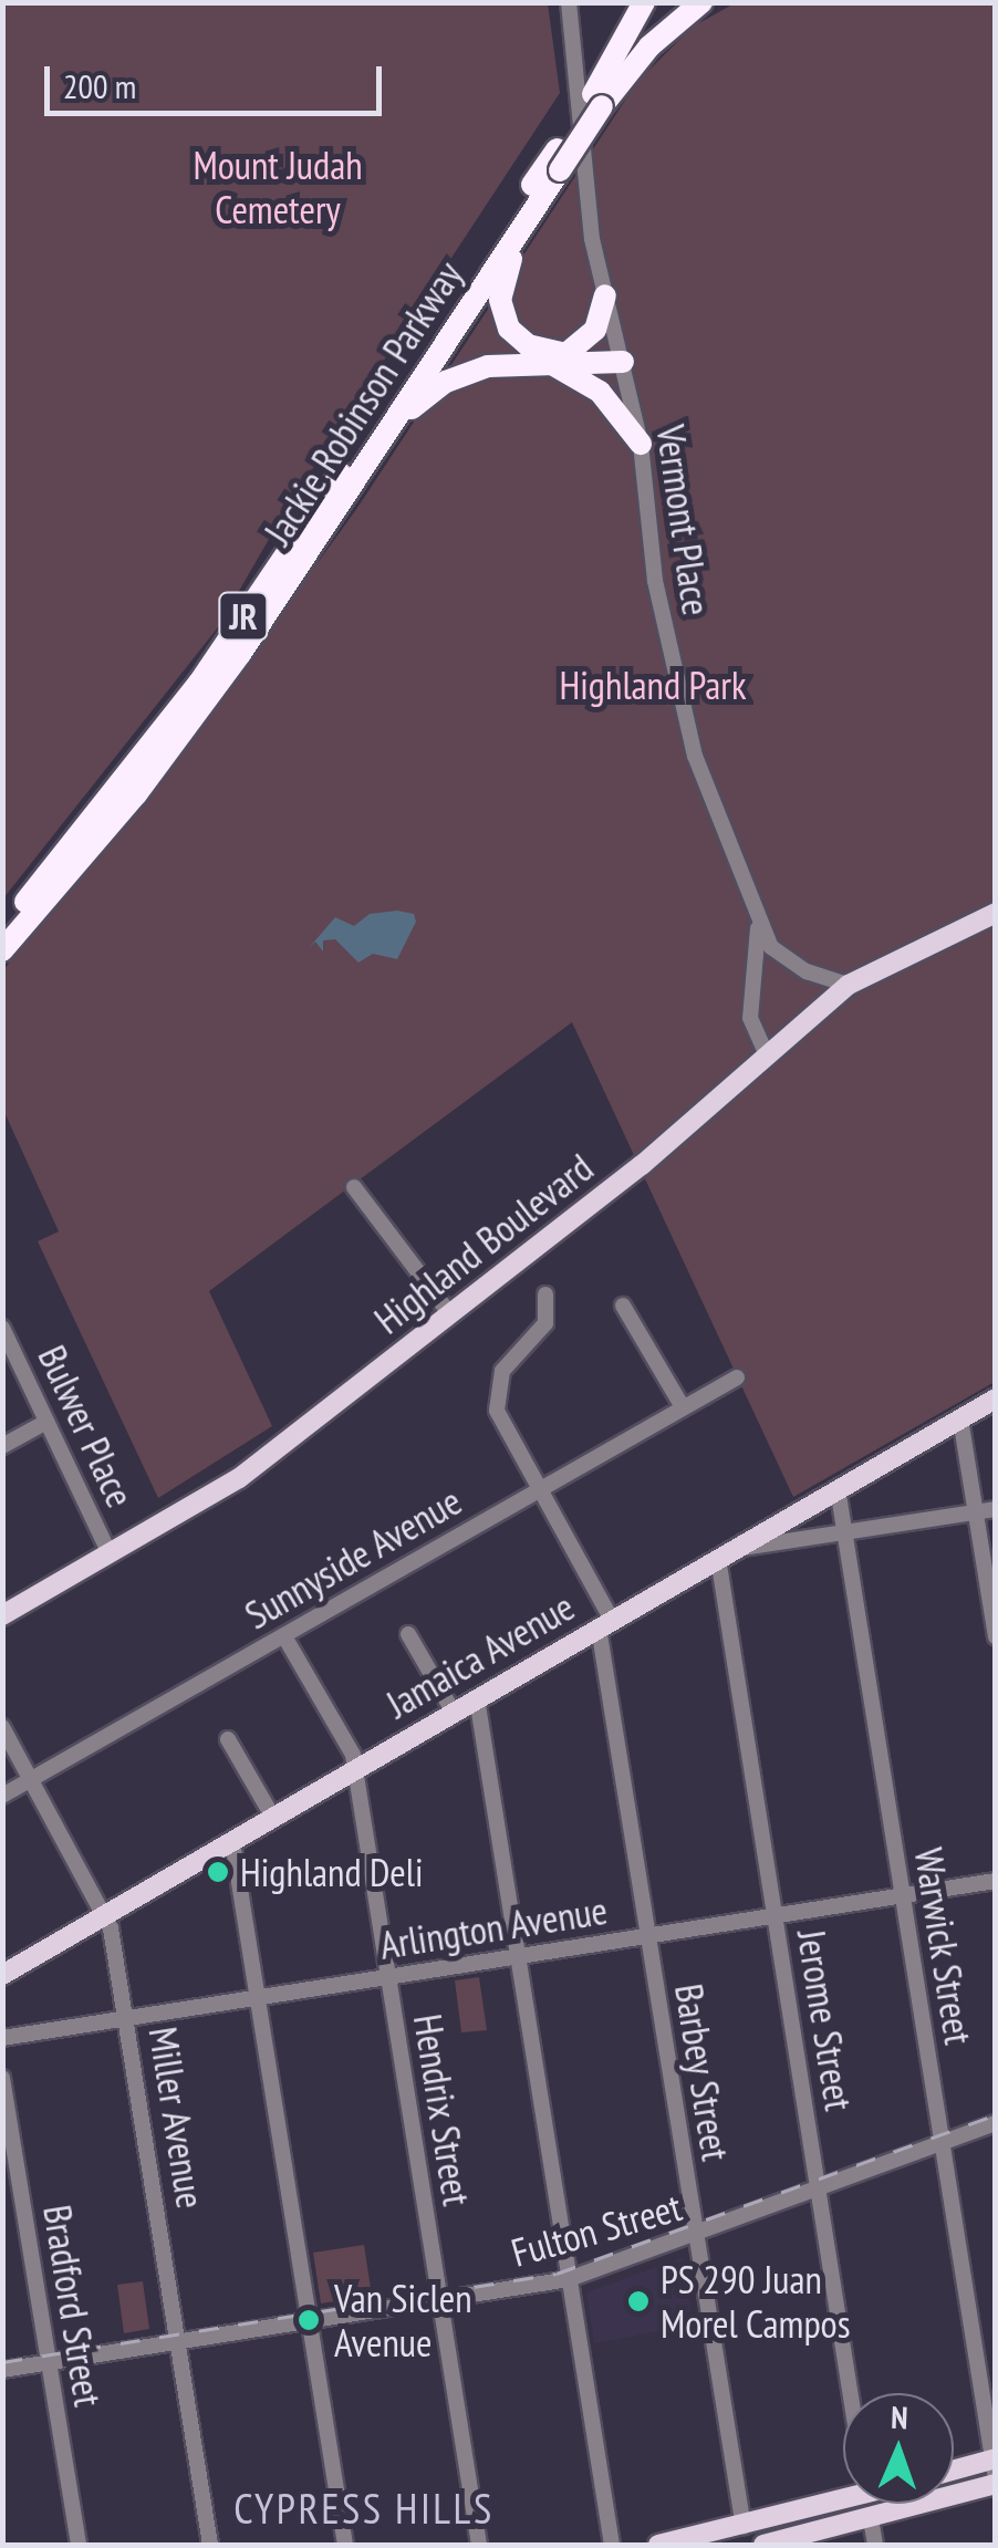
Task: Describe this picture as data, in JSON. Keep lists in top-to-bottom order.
{
  "streets": {
    "highway": ["Jackie Robinson Parkway", "JR"],
    "main road": ["Highland Boulevard", "Jamaica Avenue"],
    "street": [
      "Vermont Place",
      "Bulwer Place",
      "Sunnyside Avenue",
      "Arlington Avenue",
      "Warwick Street",
      "Jerome Street",
      "Barbey Street",
      "Hendrix Street",
      "Miller Avenue",
      "Fulton Street",
      "Bradford Street"
    ]
  },
  "crossings": [
    ["Vermont Place", "Highland Boulevard"],
    ["Highland Boulevard", "Bulwer Place"],
    ["Sunnyside Avenue", "Barbey Street"],
    ["Sunnyside Avenue", "Hendrix Street"],
    ["Sunnyside Avenue", "Miller Avenue"],
    ["Jamaica Avenue", "Warwick Street"],
    ["Jamaica Avenue", "Jerome Street"],
    ["Jamaica Avenue", "Barbey Street"],
    ["Jamaica Avenue", "Hendrix Street"],
    ["Jamaica Avenue", "Miller Avenue"],
    ["Arlington Avenue", "Warwick Street"],
    ["Arlington Avenue", "Jerome Street"],
    ["Arlington Avenue", "Barbey Street"],
    ["Arlington Avenue", "Hendrix Street"],
    ["Arlington Avenue", "Miller Avenue"],
    ["Warwick Street", "Fulton Street"],
    ["Jerome Street", "Fulton Street"],
    ["Barbey Street", "Fulton Street"],
    ["Hendrix Street", "Fulton Street"],
    ["Miller Avenue", "Fulton Street"],
    ["Fulton Street", "Bradford Street"]
  ],
  "districts": ["CYPRESS HILLS"],
  "parks": ["Mount Judah Cemetery", "Highland Park"],
  "places": ["Highland Deli", "PS 290 Juan Morel Campos", "Van Siclen Avenue"],
  "scale_bar": "200 m",
  "north": "top"
}
